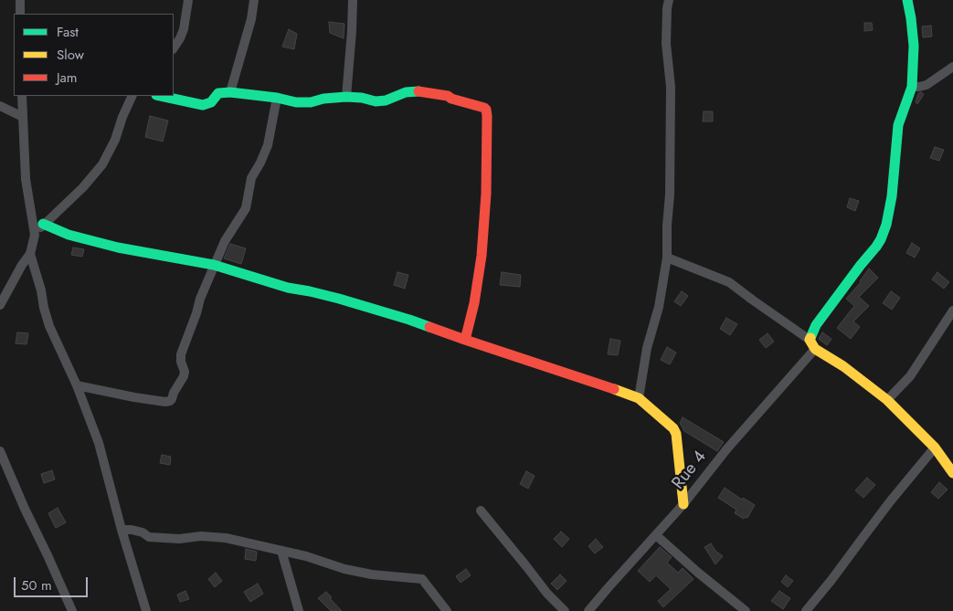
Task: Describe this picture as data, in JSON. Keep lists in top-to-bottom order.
{
  "streets": {
    "street": ["Rue 4"]
  },
  "legend": ["Fast", "Slow", "Jam"],
  "scale_bar": "50 m"
}
